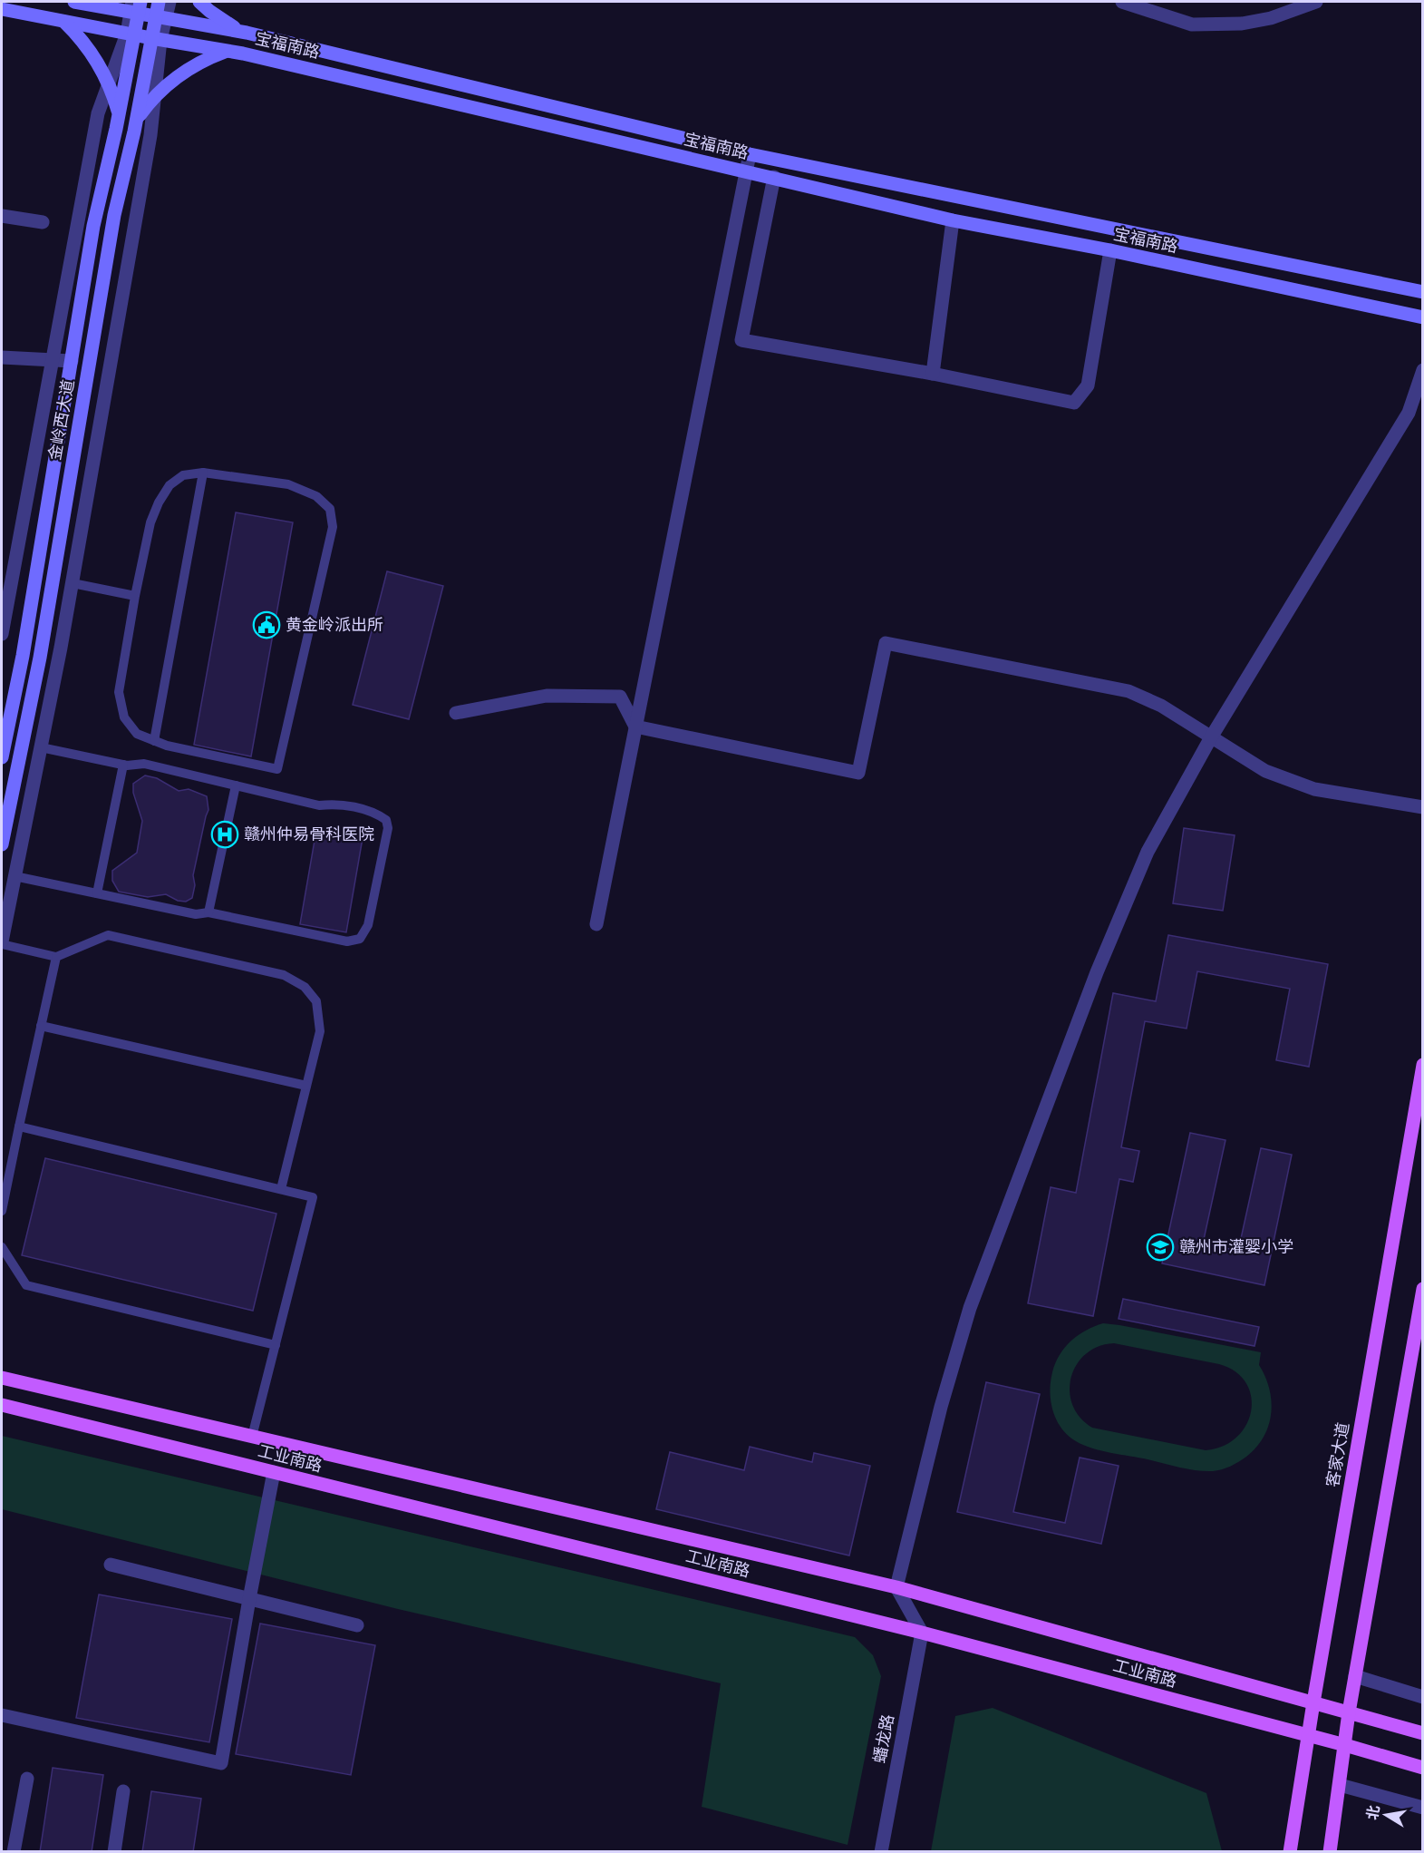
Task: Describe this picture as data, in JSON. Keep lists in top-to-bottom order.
{
  "streets": {
    "main road": [
      "宝福南路",
      "金岭西大道",
      "客家大道",
      "工业南路"
    ],
    "street": ["蟠龙路"]
  },
  "crossings": [
    ["宝福南路", "金岭西大道"],
    ["客家大道", "工业南路"],
    ["工业南路", "蟠龙路"]
  ],
  "places": {
    "public building": ["黄金岭派出所"],
    "hospital": ["赣州仲易骨科医院"],
    "school or university": ["赣州市灌婴小学"]
  },
  "north": "left"
}
